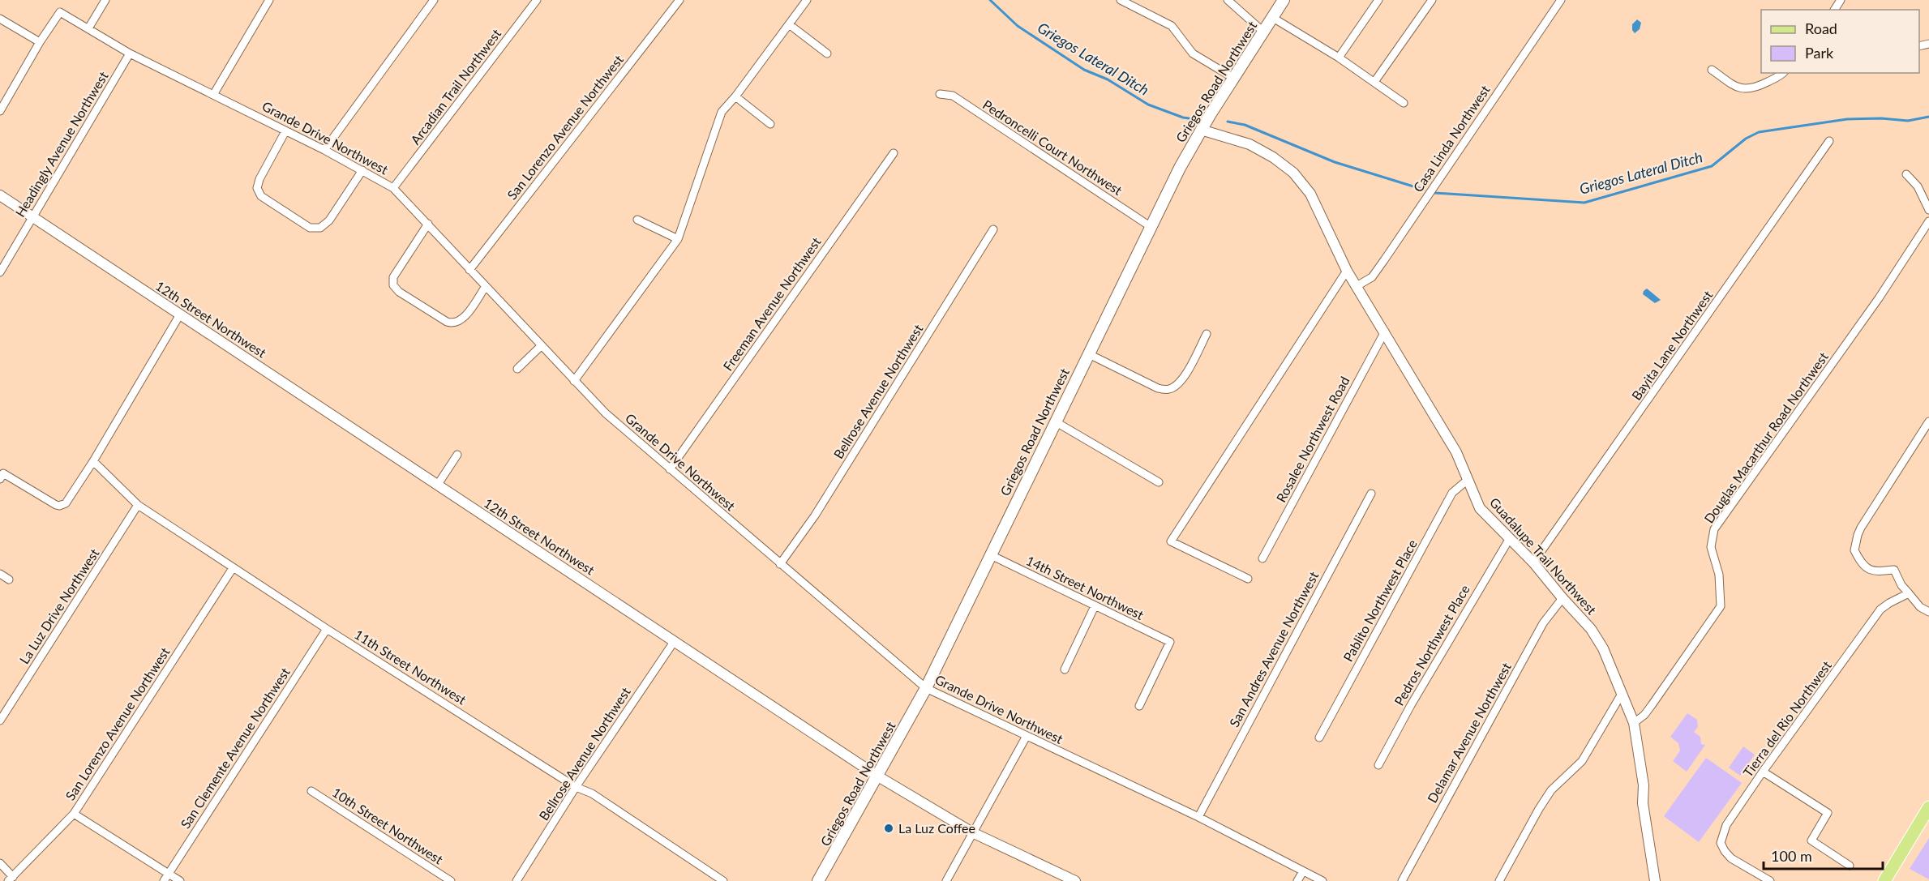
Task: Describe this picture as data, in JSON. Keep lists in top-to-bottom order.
{
  "streets": {
    "main road": ["Griegos Road Northwest"],
    "street": [
      "Arcadian Trail Northwest",
      "San Lorenzo Avenue Northwest",
      "Grande Drive Northwest",
      "Casa Linda Northwest",
      "Headingly Avenue Northwest",
      "Pedroncelli Court Northwest",
      "Freeman Avenue Northwest",
      "12th Street Northwest",
      "Bayita Lane Northwest",
      "Bellrose Avenue Northwest",
      "Douglas Macarthur Road Northwest",
      "Rosalee Northwest Road",
      "Guadalupe Trail Northwest",
      "14th Street Northwest",
      "Pablito Northwest Place",
      "La Luz Drive Northwest",
      "Pedros Northwest Place",
      "San Andres Avenue Northwest",
      "11th Street Northwest",
      "Tierra del Rio Northwest",
      "Delamar Avenue Northwest",
      "San Clemente Avenue Northwest",
      "10th Street Northwest"
    ]
  },
  "crossings": [
    ["Griegos Road Northwest", "Grande Drive Northwest"],
    ["Griegos Road Northwest", "Pedroncelli Court Northwest"],
    ["Griegos Road Northwest", "12th Street Northwest"],
    ["Griegos Road Northwest", "Guadalupe Trail Northwest"],
    ["Griegos Road Northwest", "14th Street Northwest"],
    ["Arcadian Trail Northwest", "Grande Drive Northwest"],
    ["San Lorenzo Avenue Northwest", "Grande Drive Northwest"],
    ["San Lorenzo Avenue Northwest", "11th Street Northwest"],
    ["Grande Drive Northwest", "Headingly Avenue Northwest"],
    ["Grande Drive Northwest", "Freeman Avenue Northwest"],
    ["Grande Drive Northwest", "Bellrose Avenue Northwest"],
    ["Grande Drive Northwest", "San Andres Avenue Northwest"],
    ["Casa Linda Northwest", "Guadalupe Trail Northwest"],
    ["Headingly Avenue Northwest", "12th Street Northwest"],
    ["12th Street Northwest", "Bellrose Avenue Northwest"],
    ["Bayita Lane Northwest", "Guadalupe Trail Northwest"],
    ["Bellrose Avenue Northwest", "11th Street Northwest"],
    ["Douglas Macarthur Road Northwest", "Guadalupe Trail Northwest"],
    ["Rosalee Northwest Road", "Guadalupe Trail Northwest"],
    ["Guadalupe Trail Northwest", "Pablito Northwest Place"],
    ["Guadalupe Trail Northwest", "Pedros Northwest Place"],
    ["Guadalupe Trail Northwest", "Delamar Avenue Northwest"],
    ["La Luz Drive Northwest", "11th Street Northwest"],
    ["11th Street Northwest", "San Clemente Avenue Northwest"]
  ],
  "water": ["Griegos Lateral Ditch"],
  "places": ["La Luz Coffee"],
  "legend": ["Road", "Park"],
  "scale_bar": "100 m"
}
